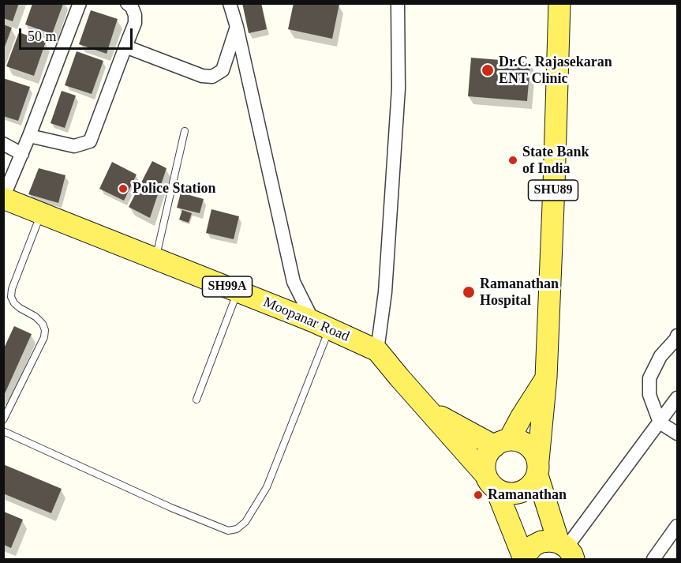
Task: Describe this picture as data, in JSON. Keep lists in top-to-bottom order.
{
  "streets": {
    "main road": ["SHU89", "SH99A", "Moopanar Road"]
  },
  "crossings": [
    ["SHU89", "Moopanar Road"]
  ],
  "places": [
    "Dr.C. Rajasekaran ENT Clinic",
    "State Bank of India",
    "Police Station",
    "Ramanathan Hospital",
    "Ramanathan"
  ],
  "scale_bar": "50 m"
}
